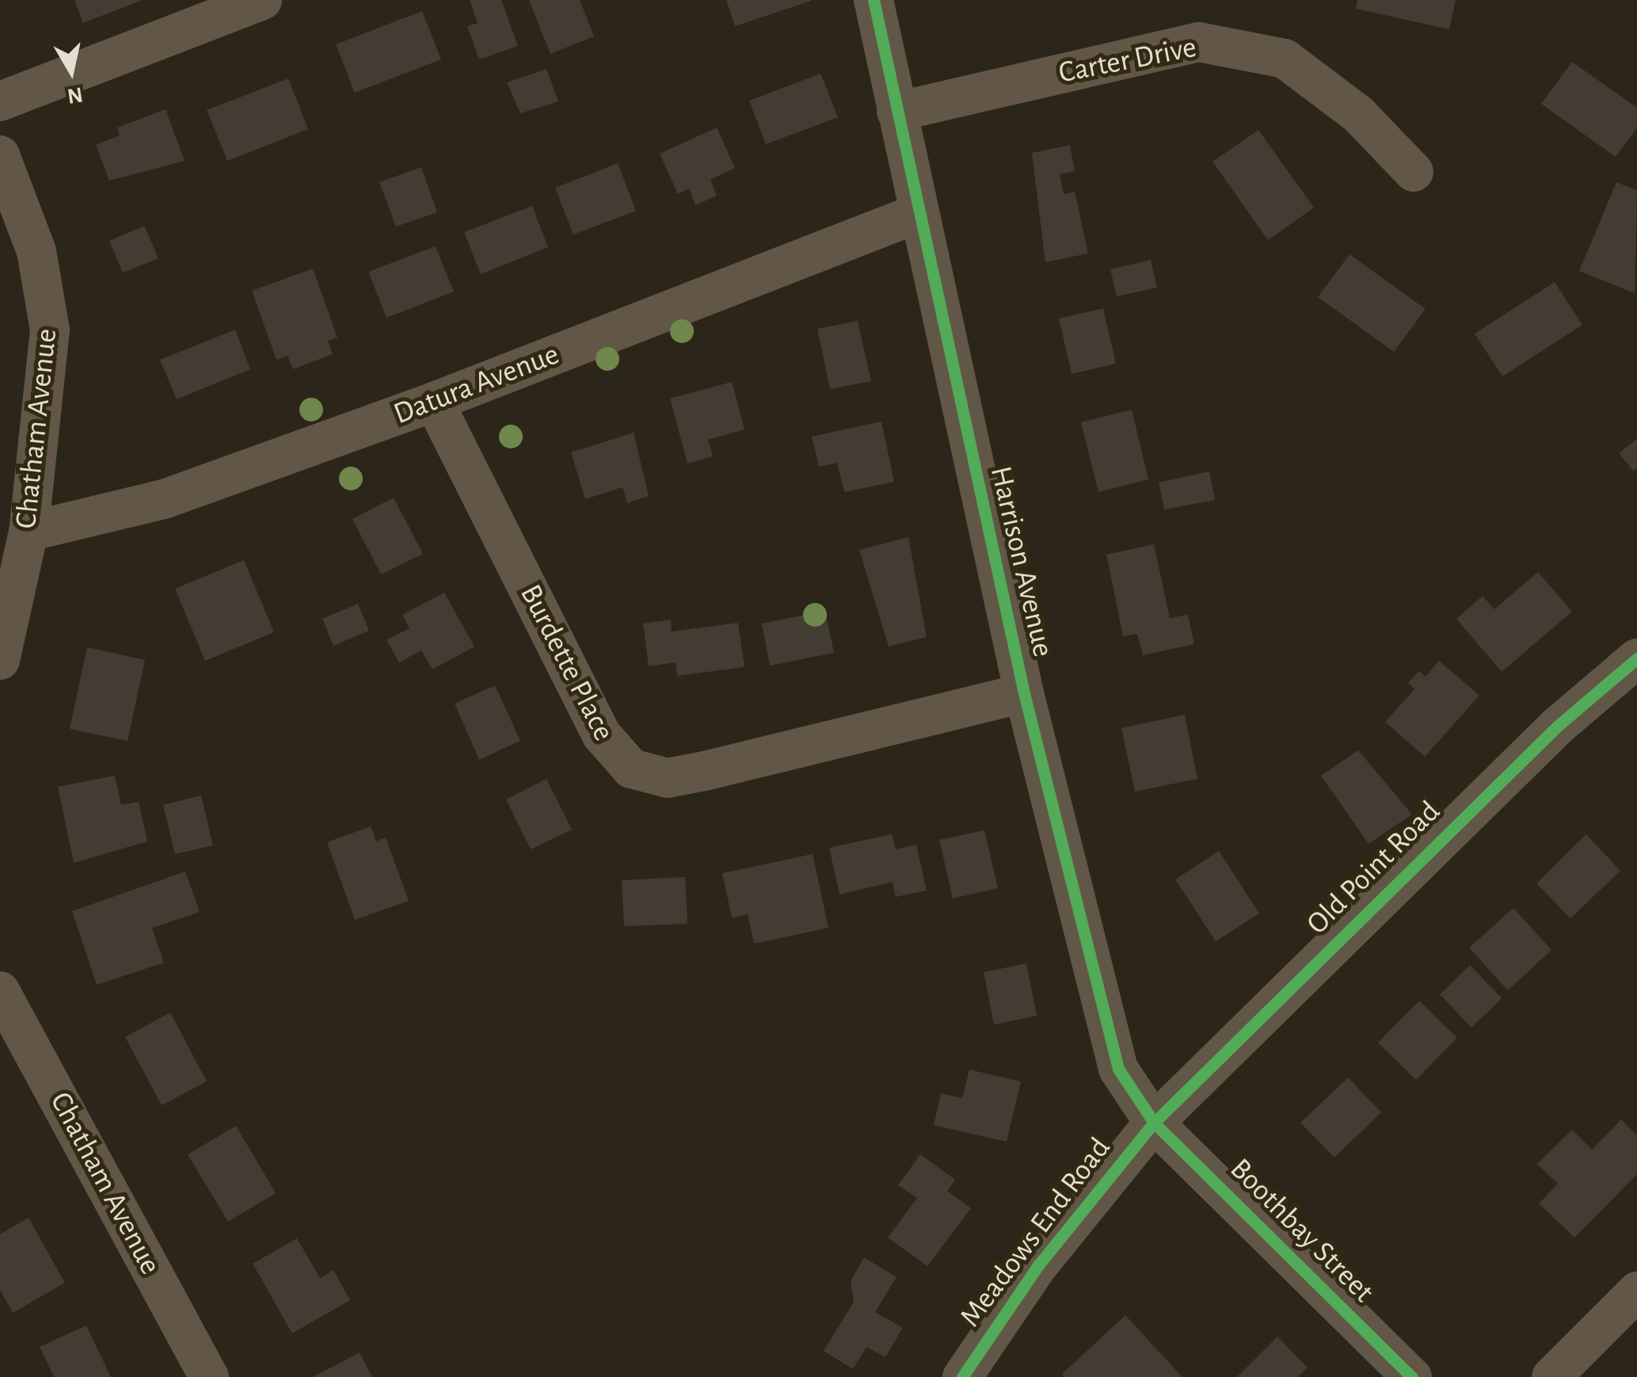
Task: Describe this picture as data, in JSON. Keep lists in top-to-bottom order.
{
  "streets": {
    "street": [
      "Carter Drive",
      "Datura Avenue",
      "Chatham Avenue",
      "Harrison Avenue",
      "Burdette Place",
      "Old Point Road",
      "Boothbay Street",
      "Meadows End Road"
    ]
  },
  "crossings": [
    ["Carter Drive", "Harrison Avenue"],
    ["Datura Avenue", "Chatham Avenue"],
    ["Datura Avenue", "Harrison Avenue"],
    ["Datura Avenue", "Burdette Place"],
    ["Harrison Avenue", "Burdette Place"],
    ["Harrison Avenue", "Old Point Road"],
    ["Harrison Avenue", "Boothbay Street"],
    ["Harrison Avenue", "Meadows End Road"],
    ["Old Point Road", "Boothbay Street"],
    ["Old Point Road", "Meadows End Road"],
    ["Boothbay Street", "Meadows End Road"]
  ],
  "north": "bottom"
}
